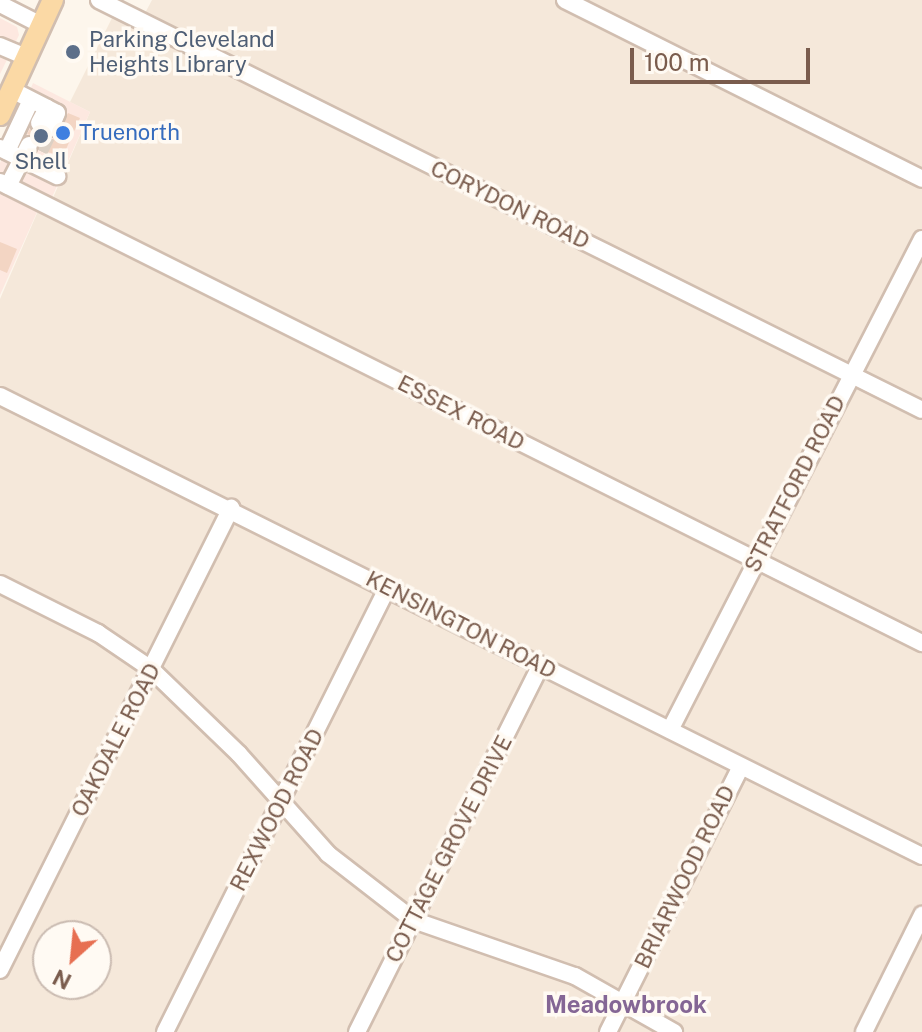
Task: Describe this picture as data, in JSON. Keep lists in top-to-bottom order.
{
  "streets": {
    "street": [
      "CORYDON ROAD",
      "ESSEX ROAD",
      "STRATFORD ROAD",
      "KENSINGTON ROAD",
      "OAKDALE ROAD",
      "REXWOOD ROAD",
      "COTTAGE GROVE DRIVE",
      "BRIARWOOD ROAD"
    ]
  },
  "crossings": [
    ["CORYDON ROAD", "STRATFORD ROAD"],
    ["ESSEX ROAD", "STRATFORD ROAD"],
    ["STRATFORD ROAD", "KENSINGTON ROAD"],
    ["KENSINGTON ROAD", "OAKDALE ROAD"],
    ["KENSINGTON ROAD", "REXWOOD ROAD"],
    ["KENSINGTON ROAD", "COTTAGE GROVE DRIVE"],
    ["KENSINGTON ROAD", "BRIARWOOD ROAD"]
  ],
  "districts": ["Meadowbrook"],
  "places": ["Parking Cleveland Heights Library", "Truenorth", "Shell"],
  "scale_bar": "100 m",
  "north": "bottom left"
}
